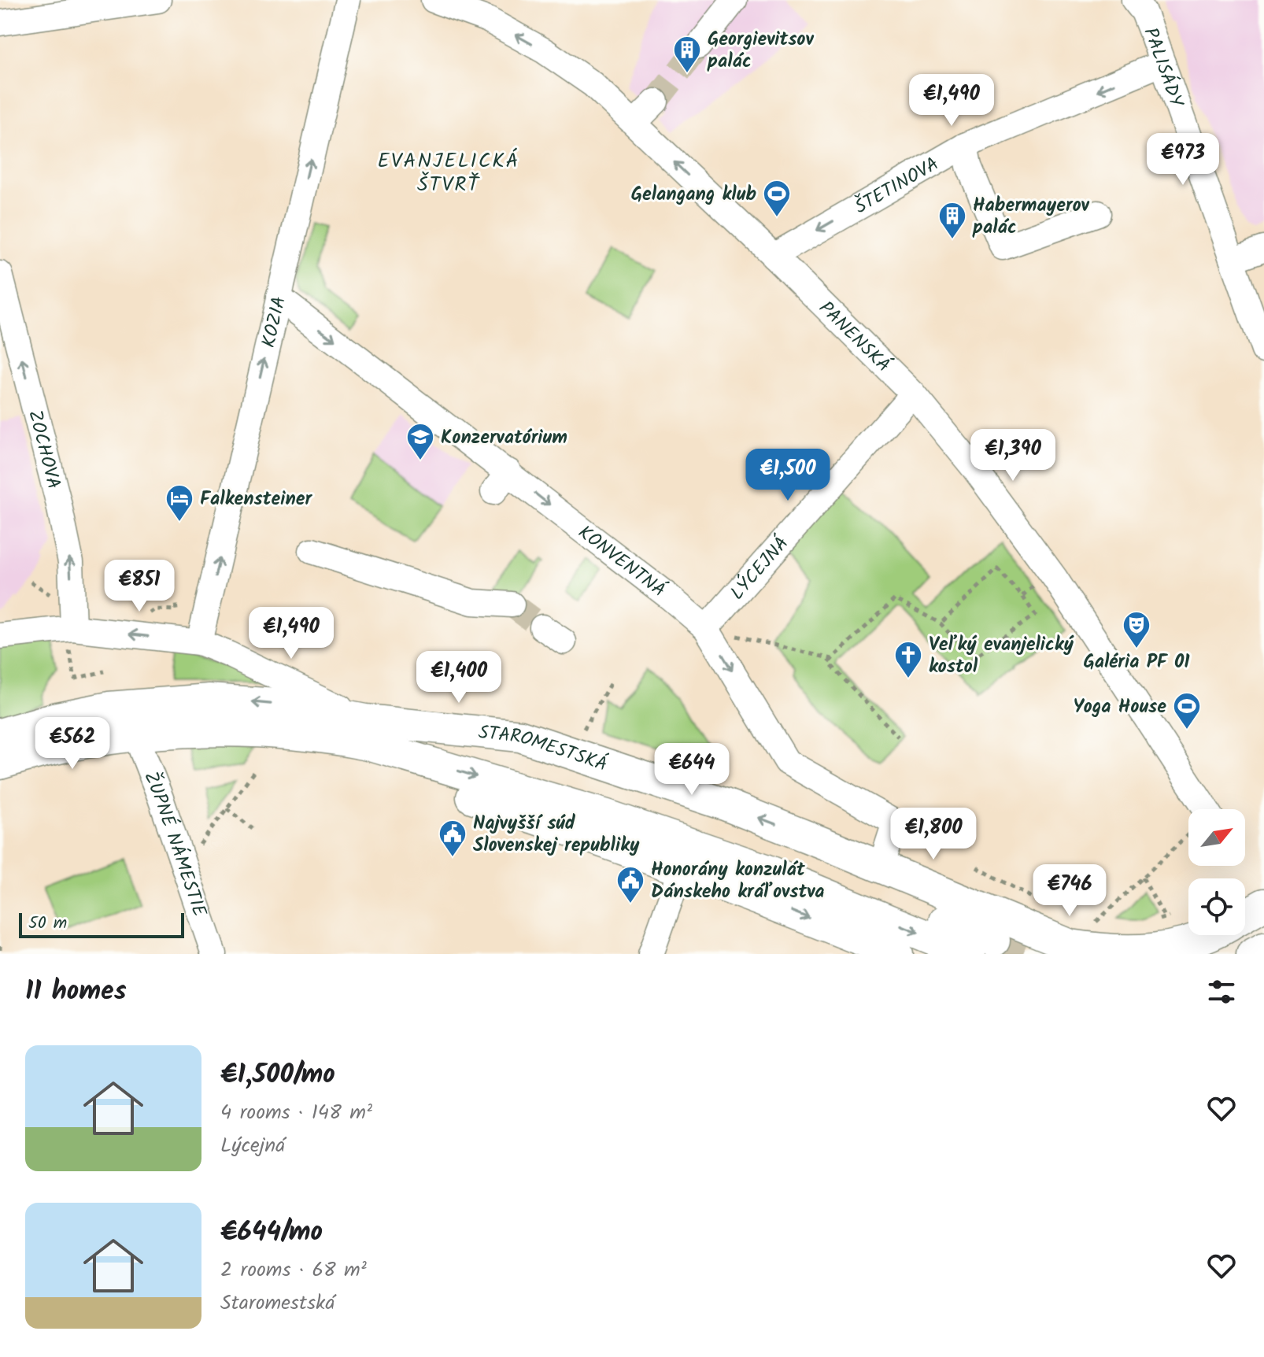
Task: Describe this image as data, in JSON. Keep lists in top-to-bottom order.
{
  "streets": {
    "main road": ["STAROMESTSKÁ"],
    "street": [
      "PALISÁDY",
      "ŠTETINOVA",
      "KOZIA",
      "PANENSKÁ",
      "ZOCHOVA",
      "KONVENTNÁ",
      "LÝCEJNÁ",
      "ŽUPNÉ NÁMESTIE"
    ]
  },
  "crossings": [
    ["PALISÁDY", "ŠTETINOVA"],
    ["ŠTETINOVA", "PANENSKÁ"],
    ["KOZIA", "KONVENTNÁ"],
    ["PANENSKÁ", "LÝCEJNÁ"],
    ["KONVENTNÁ", "LÝCEJNÁ"],
    ["KONVENTNÁ", "STAROMESTSKÁ"],
    ["STAROMESTSKÁ", "ŽUPNÉ NÁMESTIE"]
  ],
  "one_way": [
    "ŠTETINOVA",
    "KOZIA",
    "PANENSKÁ",
    "ZOCHOVA",
    "KONVENTNÁ"
  ],
  "districts": ["EVANJELICKÁ ŠTVRŤ"],
  "places": {
    "building": ["Georgievitsov palác", "Habermayerov palác"],
    "sports": ["Gelangang klub", "Yoga House"],
    "school or university": ["Konzervatórium"],
    "hotel": ["Falkensteiner"],
    "theatre": ["Galéria PF 01"],
    "church": ["Veľký evanjelický kostol"],
    "public building": ["Najvyšší súd Slovenskej republiky", "Honorány konzulát Dánskeho kráľovstva"]
  },
  "scale_bar": "50 m",
  "north": "top right",
  "page": {
    "price": [
      "€1,490",
      "€973",
      "€1,390",
      "€1,500",
      "€851",
      "€1,490",
      "€1,400",
      "€562",
      "€644",
      "€1,800",
      "€746"
    ],
    "scale": "50 m",
    "heading": "11 homes",
    "list": [
      {
        "name": "€1,500/mo",
        "note": "4 rooms · 148 m² · Lýcejná"
      },
      {
        "name": "€644/mo",
        "note": "2 rooms · 68 m² · Staromestská"
      }
    ]
  }
}
